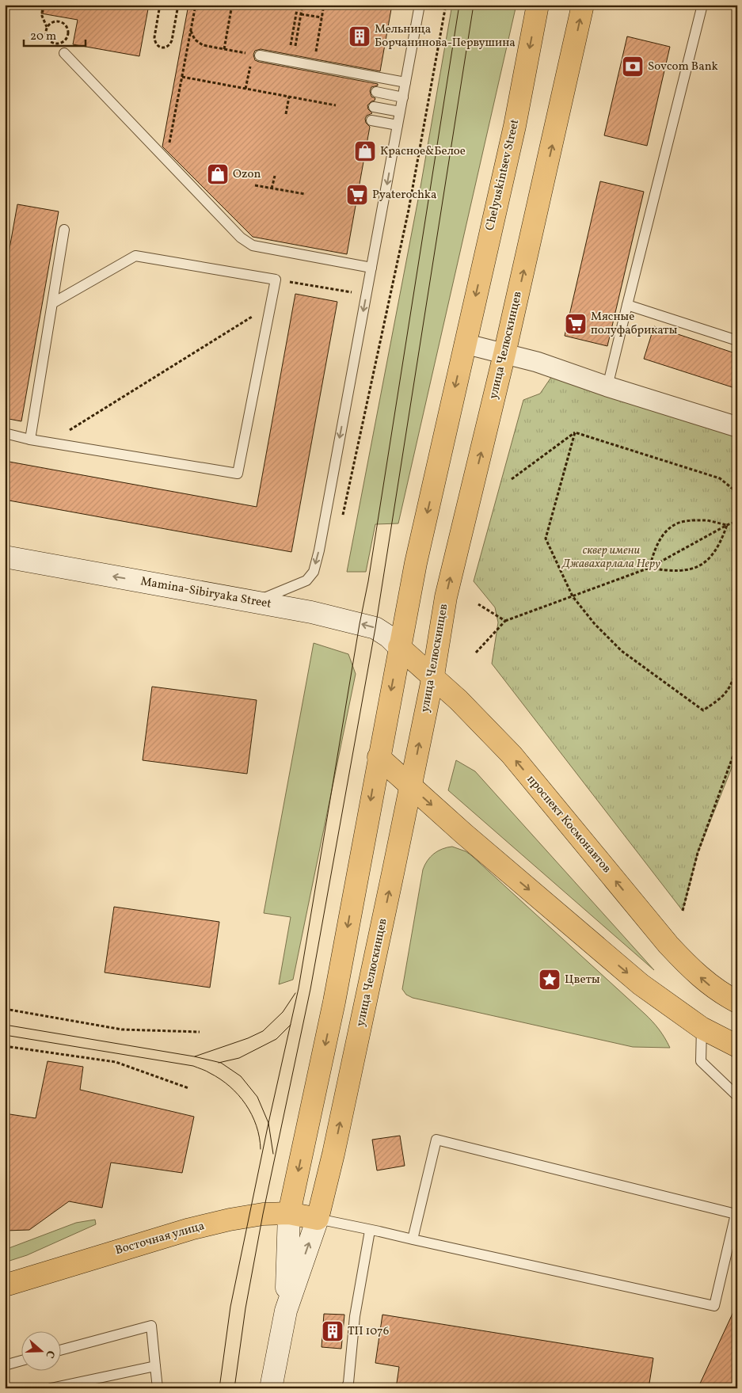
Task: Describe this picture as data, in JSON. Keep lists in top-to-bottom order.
{
  "streets": {
    "main road": [
      "Chelyuskintsev Street",
      "улица Челюскинцев",
      "Mamina-Sibiryaka Street",
      "проспект Космонавтов",
      "Восточная улица"
    ]
  },
  "crossings": [
    ["Chelyuskintsev Street", "улица Челюскинцев"],
    ["улица Челюскинцев", "Mamina-Sibiryaka Street"],
    ["улица Челюскинцев", "проспект Космонавтов"],
    ["улица Челюскинцев", "Восточная улица"],
    ["Mamina-Sibiryaka Street", "проспект Космонавтов"]
  ],
  "one_way": ["Chelyuskintsev Street", "Mamina-Sibiryaka Street"],
  "parks": ["сквер имени Джавахарлала Неру"],
  "places": {
    "building": ["Мельница Борчанинова-Первушина", "ТП 1076"],
    "bank": ["Sovcom Bank"],
    "shop": ["Красное&Белое", "Ozon"],
    "supermarket": ["Pyaterochka", "Мясные полуфабрикаты"],
    "place": ["Цветы"]
  },
  "scale_bar": "20 m",
  "north": "right"
}
